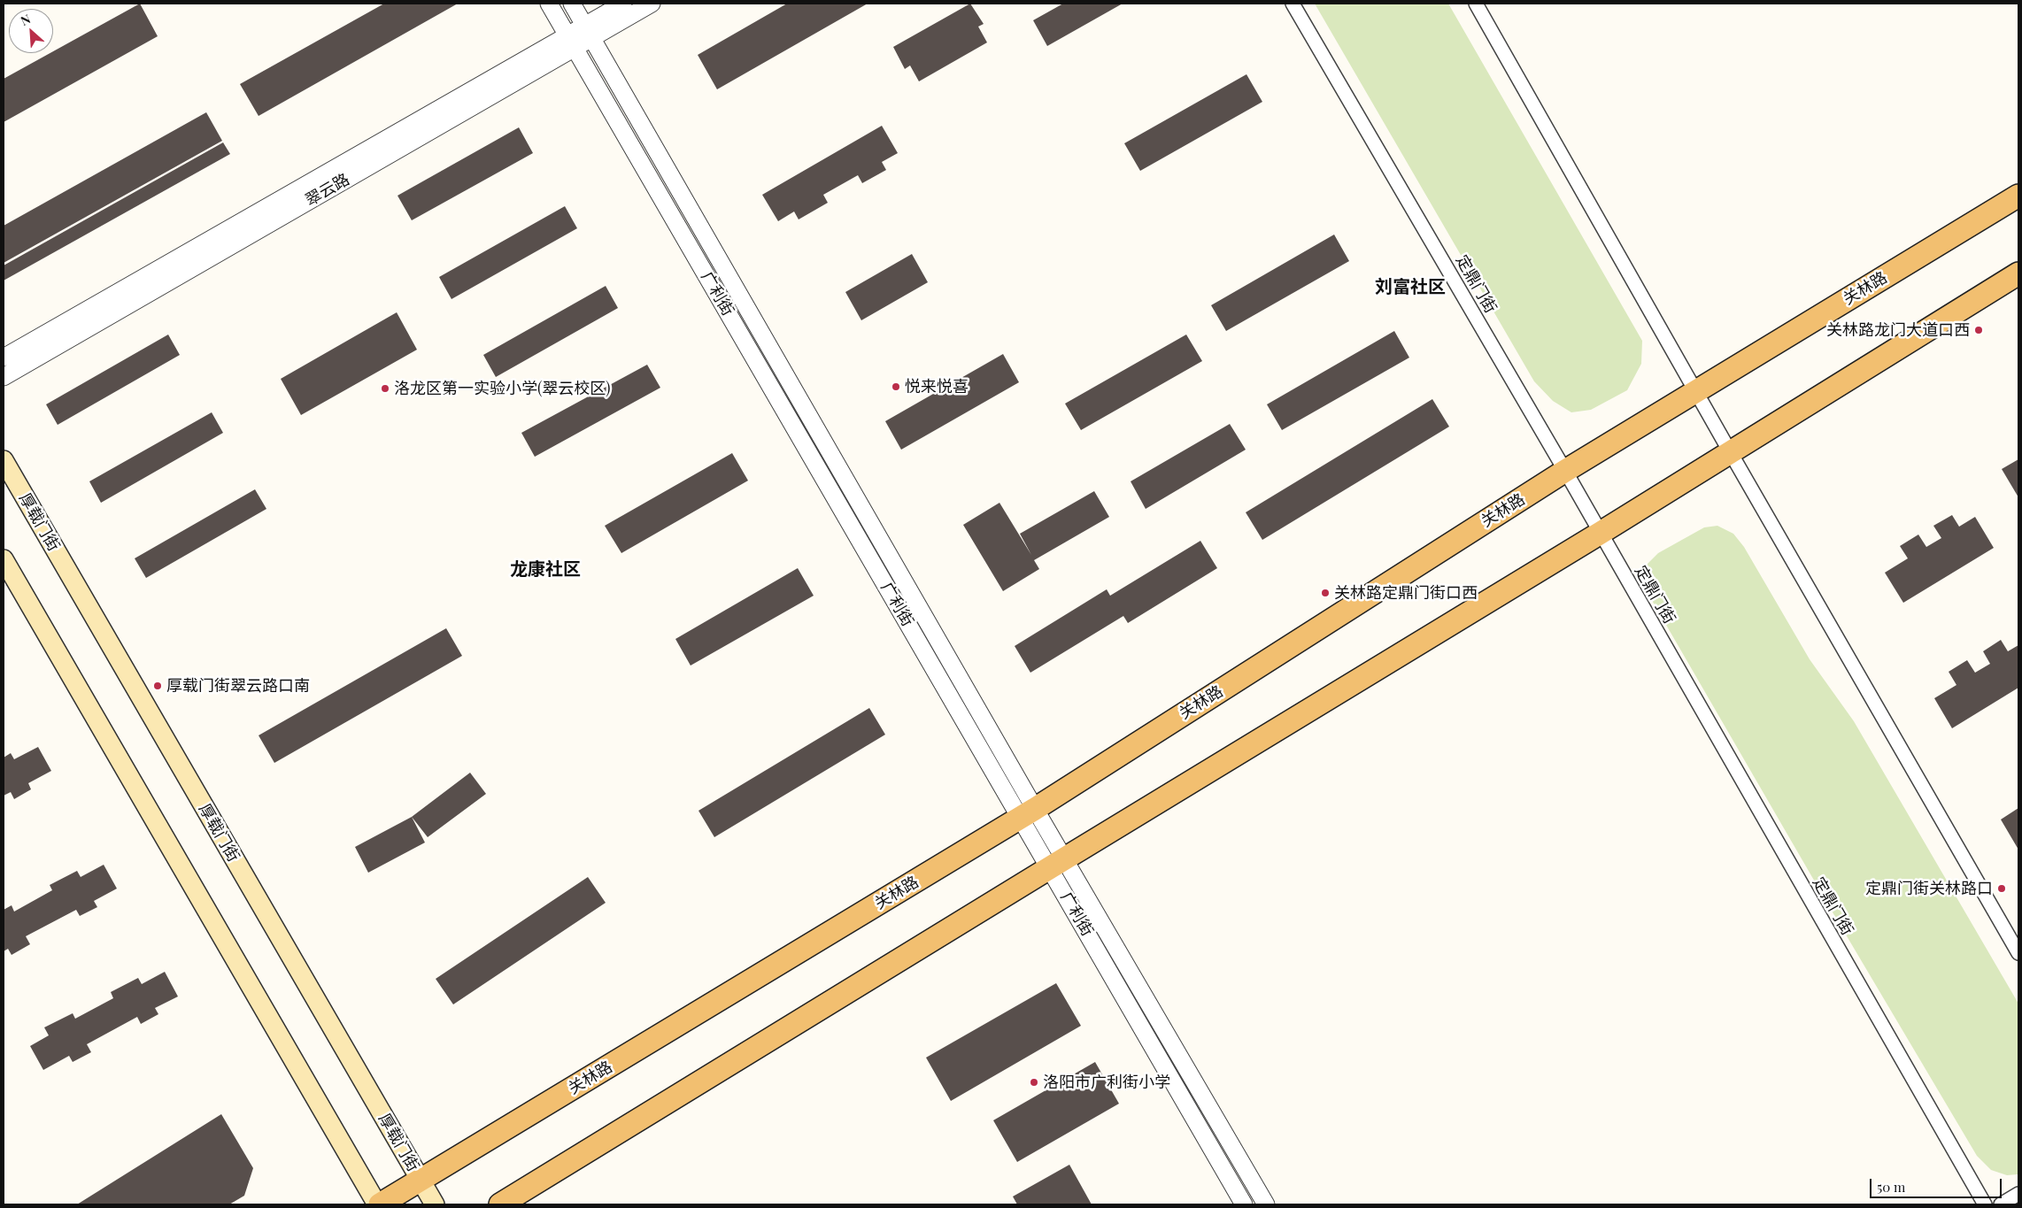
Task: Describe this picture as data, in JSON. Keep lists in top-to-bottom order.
{
  "streets": {
    "main road": ["关林路", "厚载门街"],
    "street": ["翠云路", "定鼎门街", "广利街"]
  },
  "crossings": [
    ["翠云路", "广利街"],
    ["定鼎门街", "关林路"],
    ["关林路", "广利街"],
    ["关林路", "厚载门街"]
  ],
  "districts": ["刘富社区", "龙康社区"],
  "places": [
    "关林路龙门大道口西",
    "悦来悦喜",
    "洛龙区第一实验小学(翠云校区)",
    "关林路定鼎门街口西",
    "厚载门街翠云路口南",
    "定鼎门街关林路口",
    "洛阳市广利街小学"
  ],
  "scale_bar": "50 m",
  "north": "top left"
}
